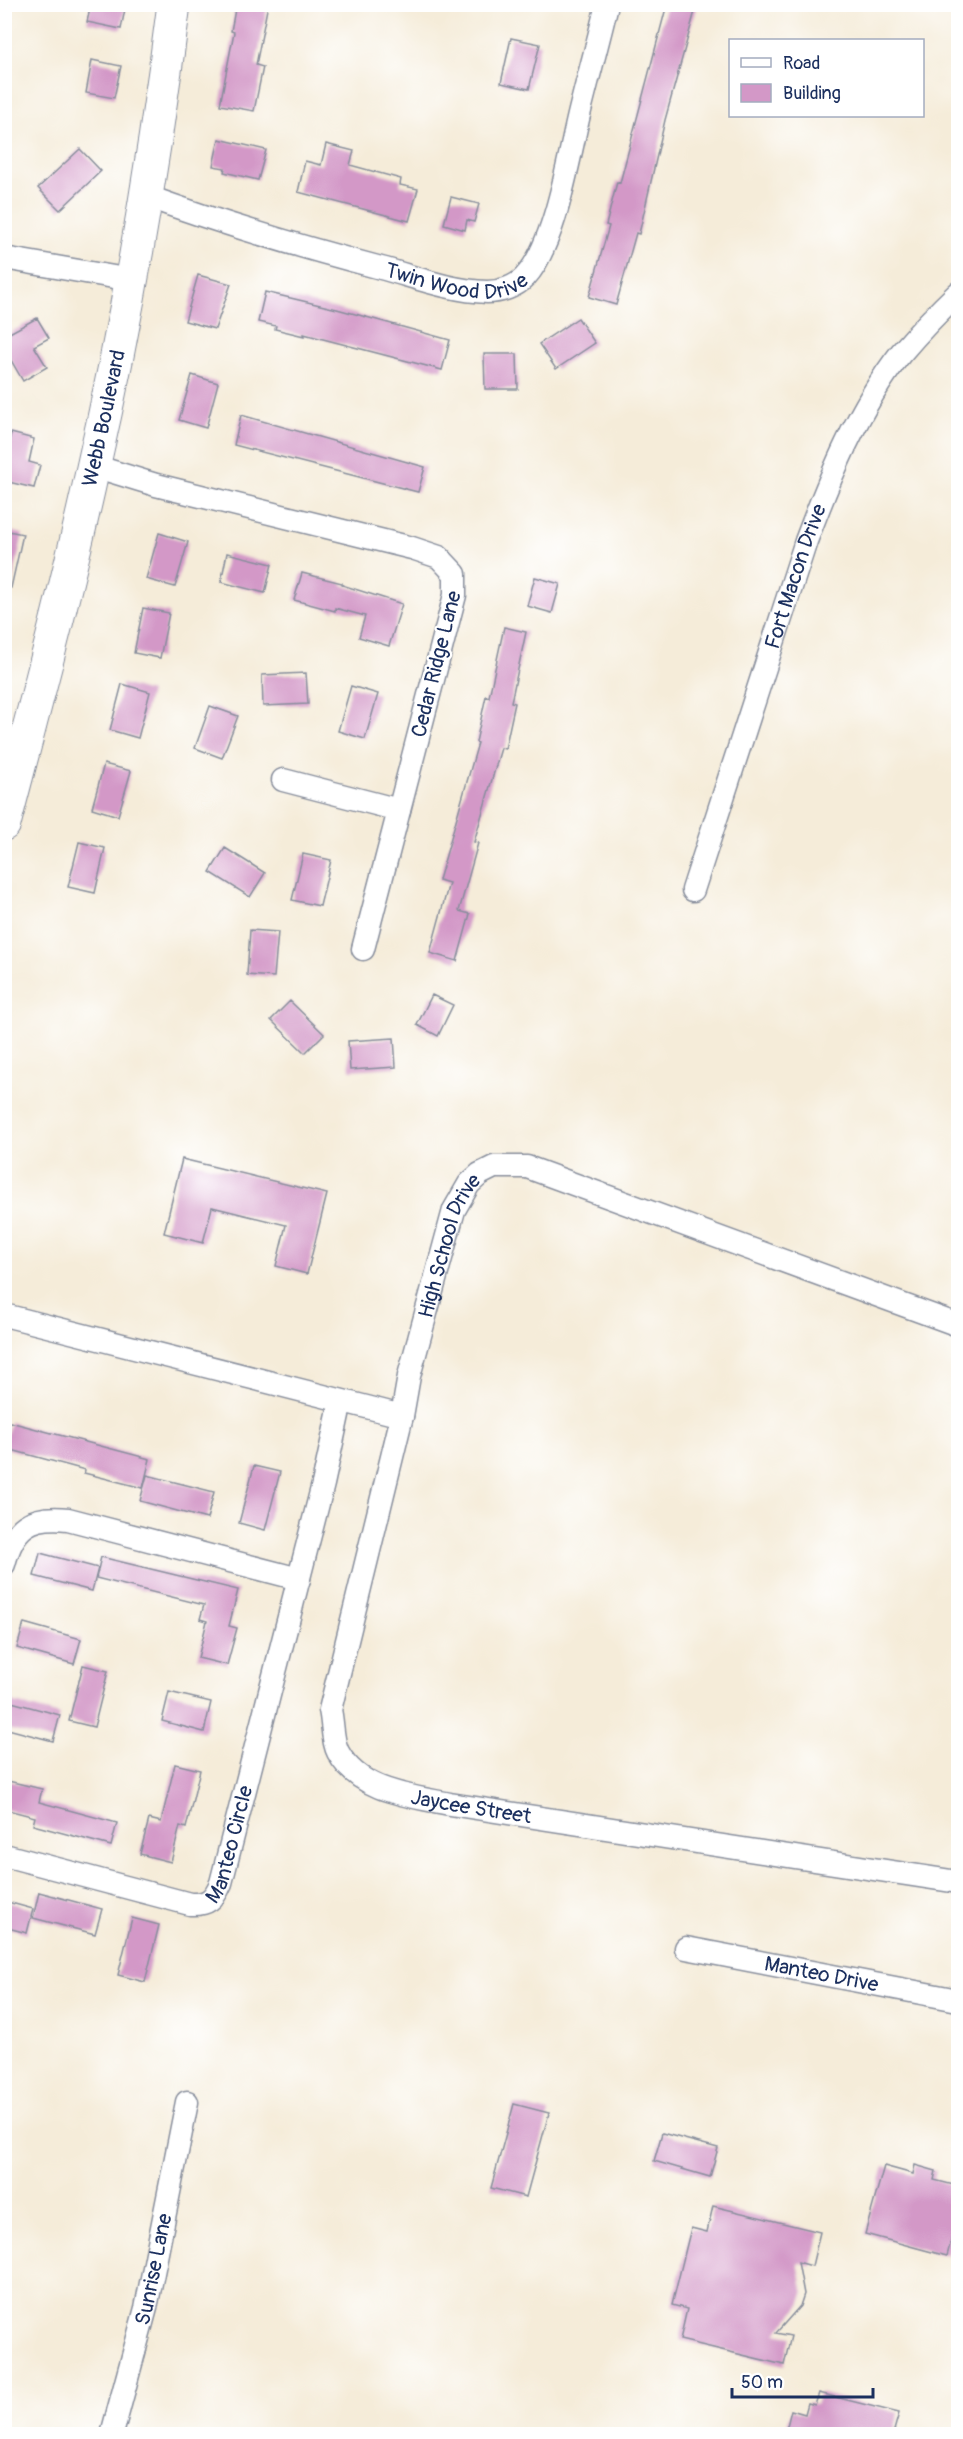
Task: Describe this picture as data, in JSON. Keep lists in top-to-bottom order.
{
  "streets": {
    "street": [
      "Twin Wood Drive",
      "Webb Boulevard",
      "Fort Macon Drive",
      "Cedar Ridge Lane",
      "High School Drive",
      "Jaycee Street",
      "Manteo Circle",
      "Manteo Drive",
      "Sunrise Lane"
    ]
  },
  "crossings": [
    ["Twin Wood Drive", "Webb Boulevard"],
    ["Webb Boulevard", "Cedar Ridge Lane"],
    ["High School Drive", "Jaycee Street"]
  ],
  "legend": ["Road", "Building"],
  "scale_bar": "50 m"
}
